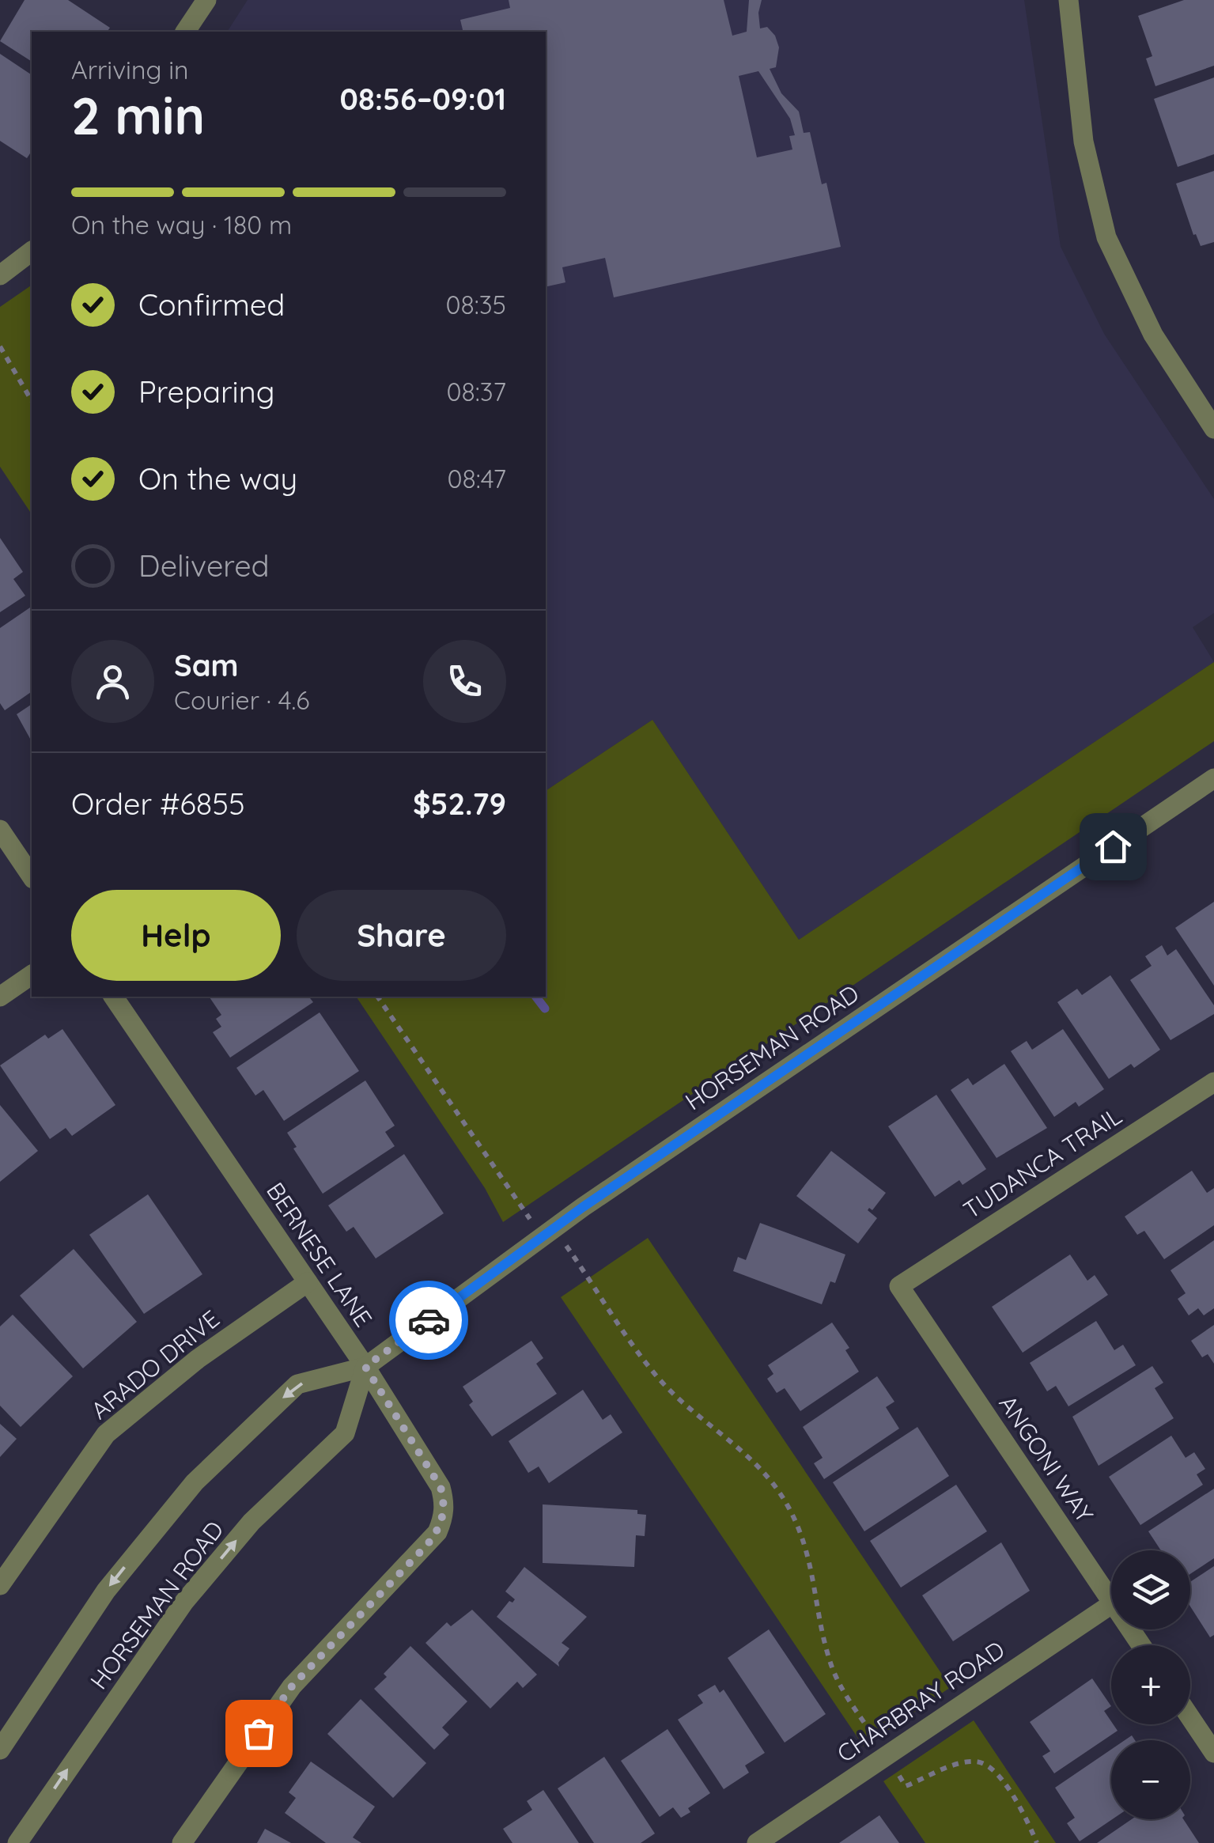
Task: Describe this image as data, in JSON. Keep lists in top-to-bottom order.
{
  "streets": {
    "street": [
      "HORSEMAN ROAD",
      "TUDANCA TRAIL",
      "BERNESE LANE",
      "ARADO DRIVE",
      "ANGONI WAY",
      "CHARBRAY ROAD"
    ]
  },
  "crossings": [
    ["HORSEMAN ROAD", "BERNESE LANE"],
    ["TUDANCA TRAIL", "ANGONI WAY"],
    ["BERNESE LANE", "ARADO DRIVE"]
  ],
  "page": {
    "heading": ["2 min", "Arriving in", "08:56–09:01"],
    "panel": [
      "Sam",
      "Courier · 4.6",
      "Order #6855",
      "$52.79"
    ],
    "bar": "On the way · 180 m",
    "list": [
      ["Confirmed", "08:35"],
      ["Preparing", "08:37"],
      ["On the way", "08:47"],
      "Delivered"
    ],
    "buttons": ["Help", "Share"],
    "map_buttons": ["+", "−"]
  }
}
